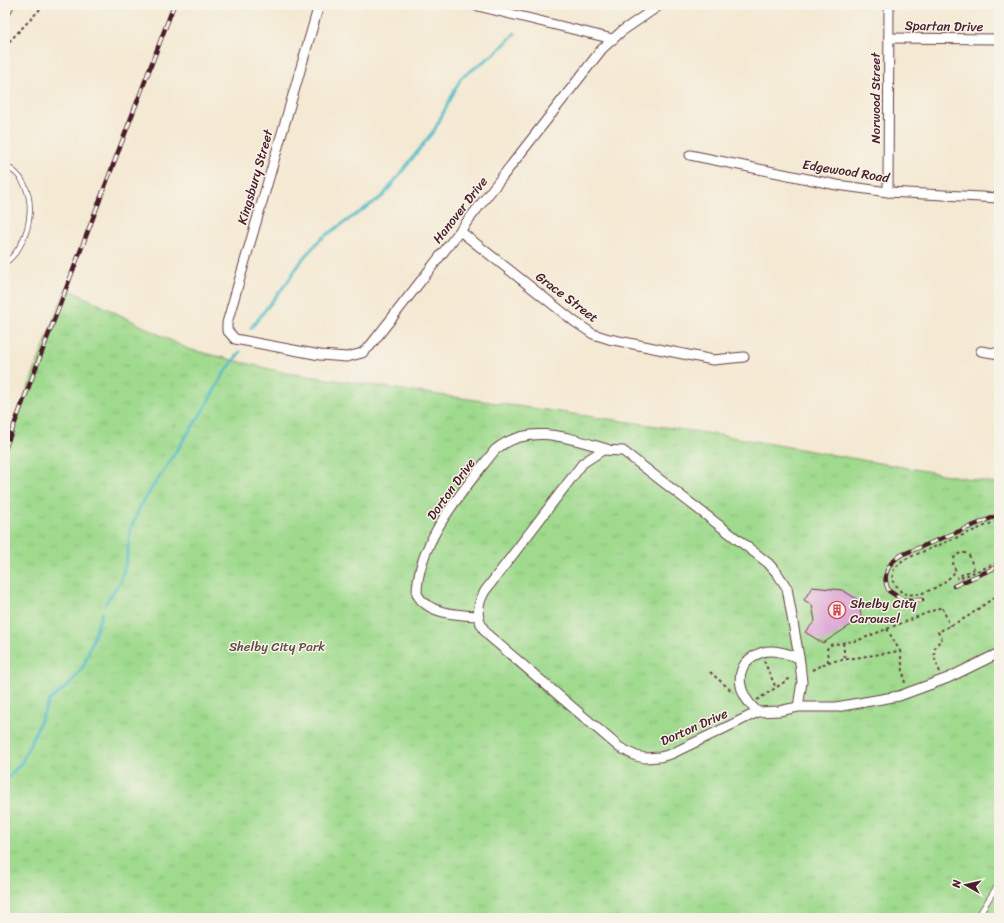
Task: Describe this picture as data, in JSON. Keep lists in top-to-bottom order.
{
  "streets": {
    "street": [
      "Spartan Drive",
      "Norwood Street",
      "Edgewood Road",
      "Kingsbury Street",
      "Hanover Drive",
      "Grace Street",
      "Dorton Drive"
    ]
  },
  "crossings": [
    ["Spartan Drive", "Norwood Street"],
    ["Norwood Street", "Edgewood Road"],
    ["Kingsbury Street", "Hanover Drive"],
    ["Hanover Drive", "Grace Street"]
  ],
  "parks": ["Shelby City Park"],
  "places": {
    "building": ["Shelby City Carousel"]
  },
  "north": "left"
}
